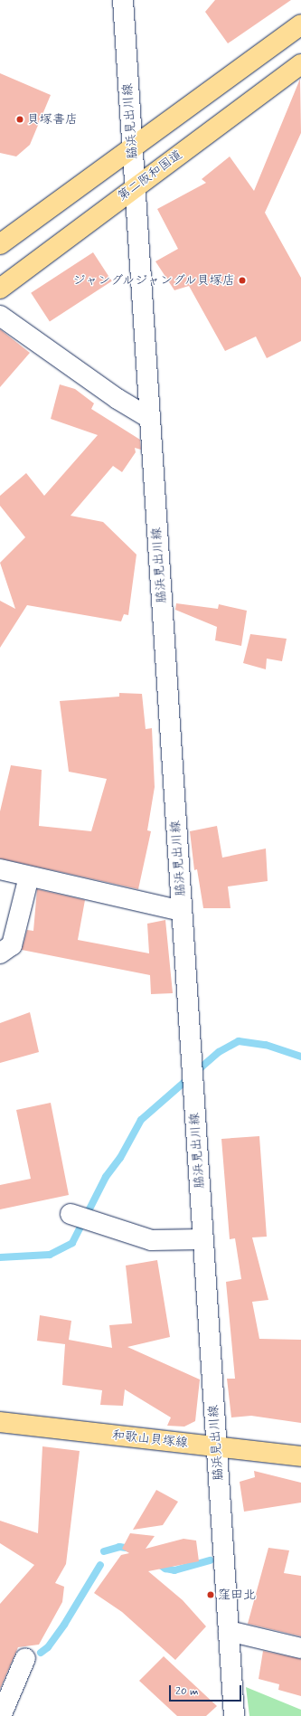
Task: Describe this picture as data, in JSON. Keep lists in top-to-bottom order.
{
  "streets": {
    "main road": ["第二阪和国道", "和歌山貝塚線"],
    "street": ["脇浜見出川線"]
  },
  "crossings": [
    ["脇浜見出川線", "第二阪和国道"],
    ["脇浜見出川線", "和歌山貝塚線"]
  ],
  "places": ["貝塚書店", "ジャングルジャングル貝塚店", "窪田北"],
  "scale_bar": "20 m"
}
